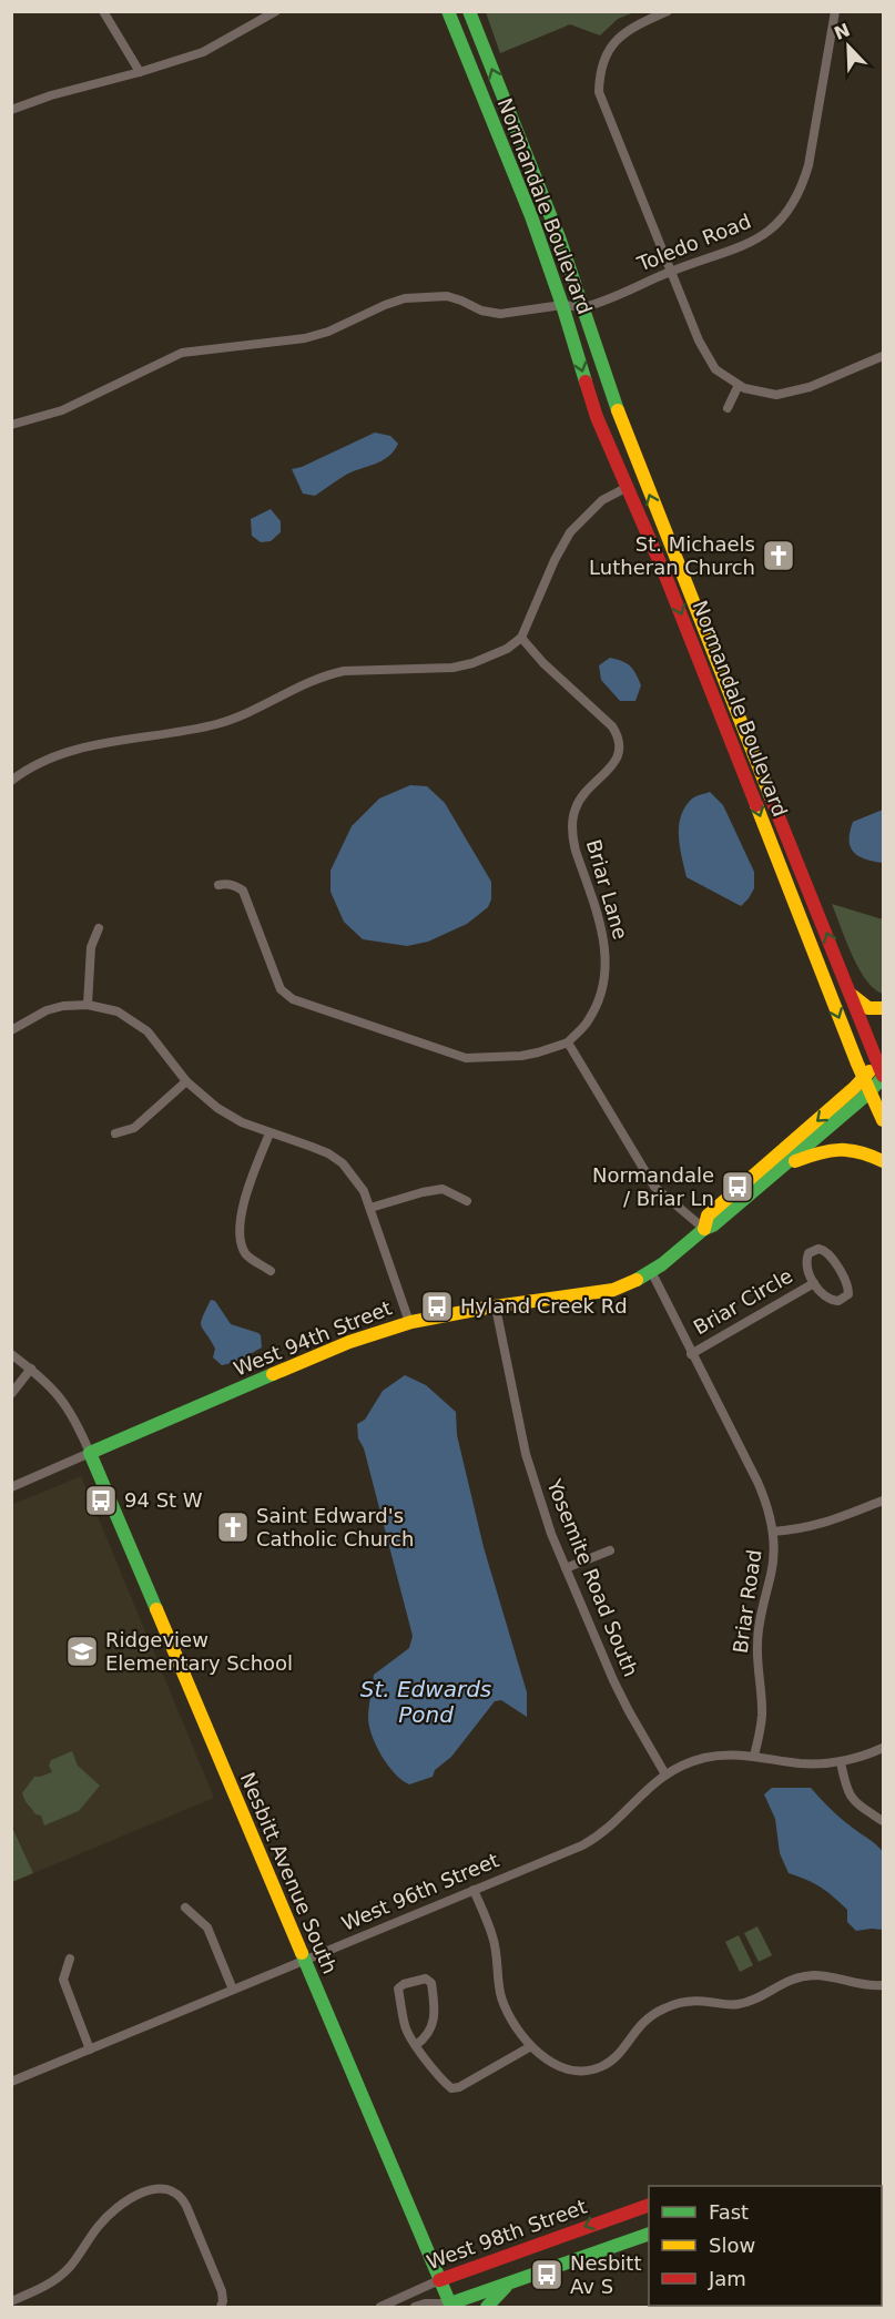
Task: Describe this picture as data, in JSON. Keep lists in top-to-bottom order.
{
  "streets": {
    "main road": [
      "Normandale Boulevard",
      "West 94th Street",
      "Nesbitt Avenue South",
      "West 98th Street"
    ],
    "street": [
      "Toledo Road",
      "Briar Lane",
      "Briar Circle",
      "Yosemite Road South",
      "Briar Road",
      "West 96th Street"
    ]
  },
  "crossings": [
    ["Normandale Boulevard", "Toledo Road"],
    ["Briar Circle", "Briar Road"],
    ["West 94th Street", "Yosemite Road South"],
    ["West 94th Street", "Briar Road"],
    ["West 94th Street", "Nesbitt Avenue South"],
    ["Yosemite Road South", "West 96th Street"],
    ["Briar Road", "West 96th Street"],
    ["Nesbitt Avenue South", "West 96th Street"],
    ["Nesbitt Avenue South", "West 98th Street"]
  ],
  "water": ["St. Edwards Pond"],
  "places": {
    "church": ["St. Michaels Lutheran Church", "Saint Edward's Catholic Church"],
    "bus stop": [
      "Normandale / Briar Ln",
      "Hyland Creek Rd",
      "94 St W",
      "Nesbitt Av S"
    ],
    "school or university": ["Ridgeview Elementary School"]
  },
  "legend": ["Fast", "Slow", "Jam"],
  "north": "top left"
}
